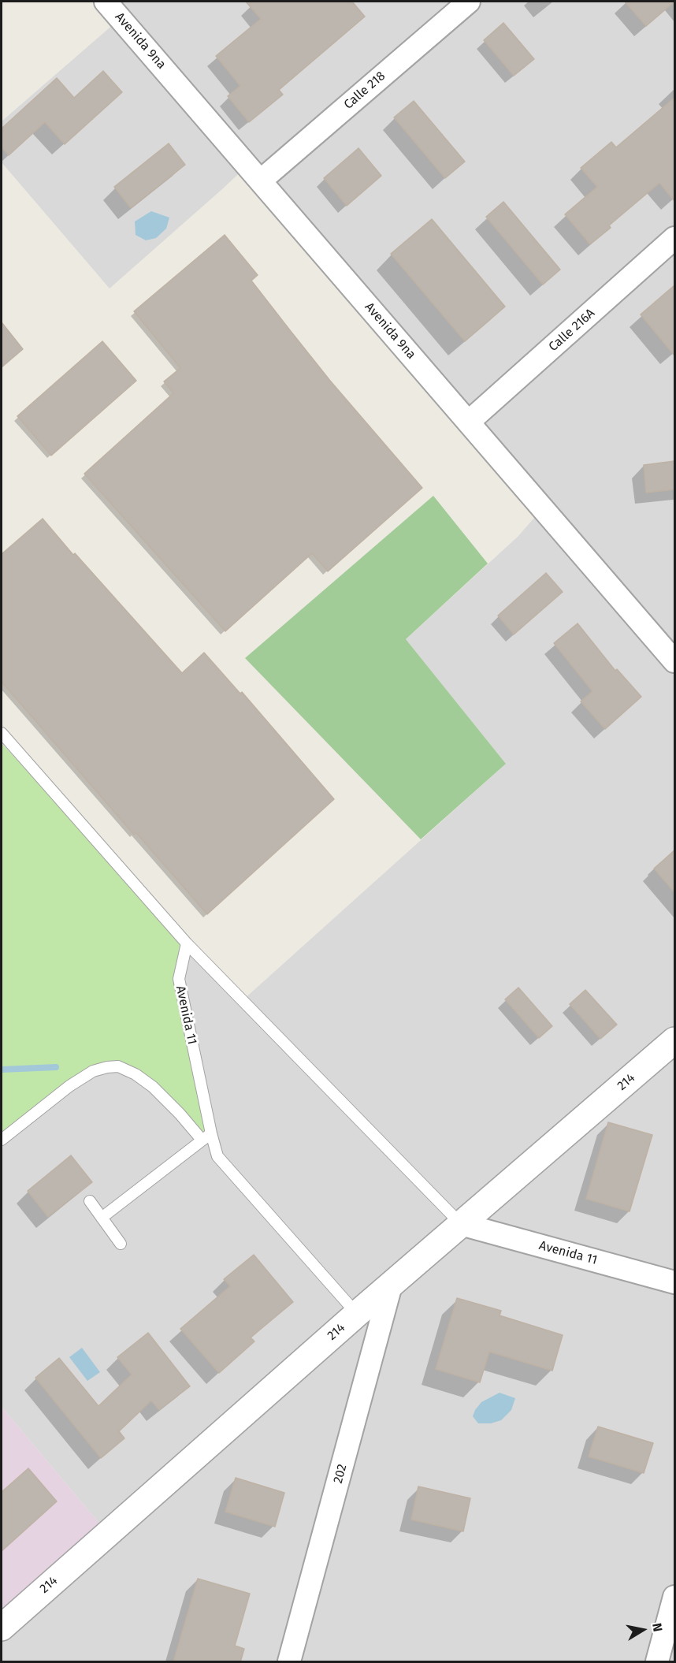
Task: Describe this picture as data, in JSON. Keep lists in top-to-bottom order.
{
  "streets": {
    "street": [
      "Avenida 9na",
      "Calle 218",
      "Calle 216A",
      "Avenida 11",
      "214",
      "202"
    ]
  },
  "crossings": [
    ["Avenida 9na", "Calle 218"],
    ["Avenida 9na", "Calle 216A"],
    ["Avenida 11", "214"],
    ["214", "202"]
  ],
  "north": "right"
}
